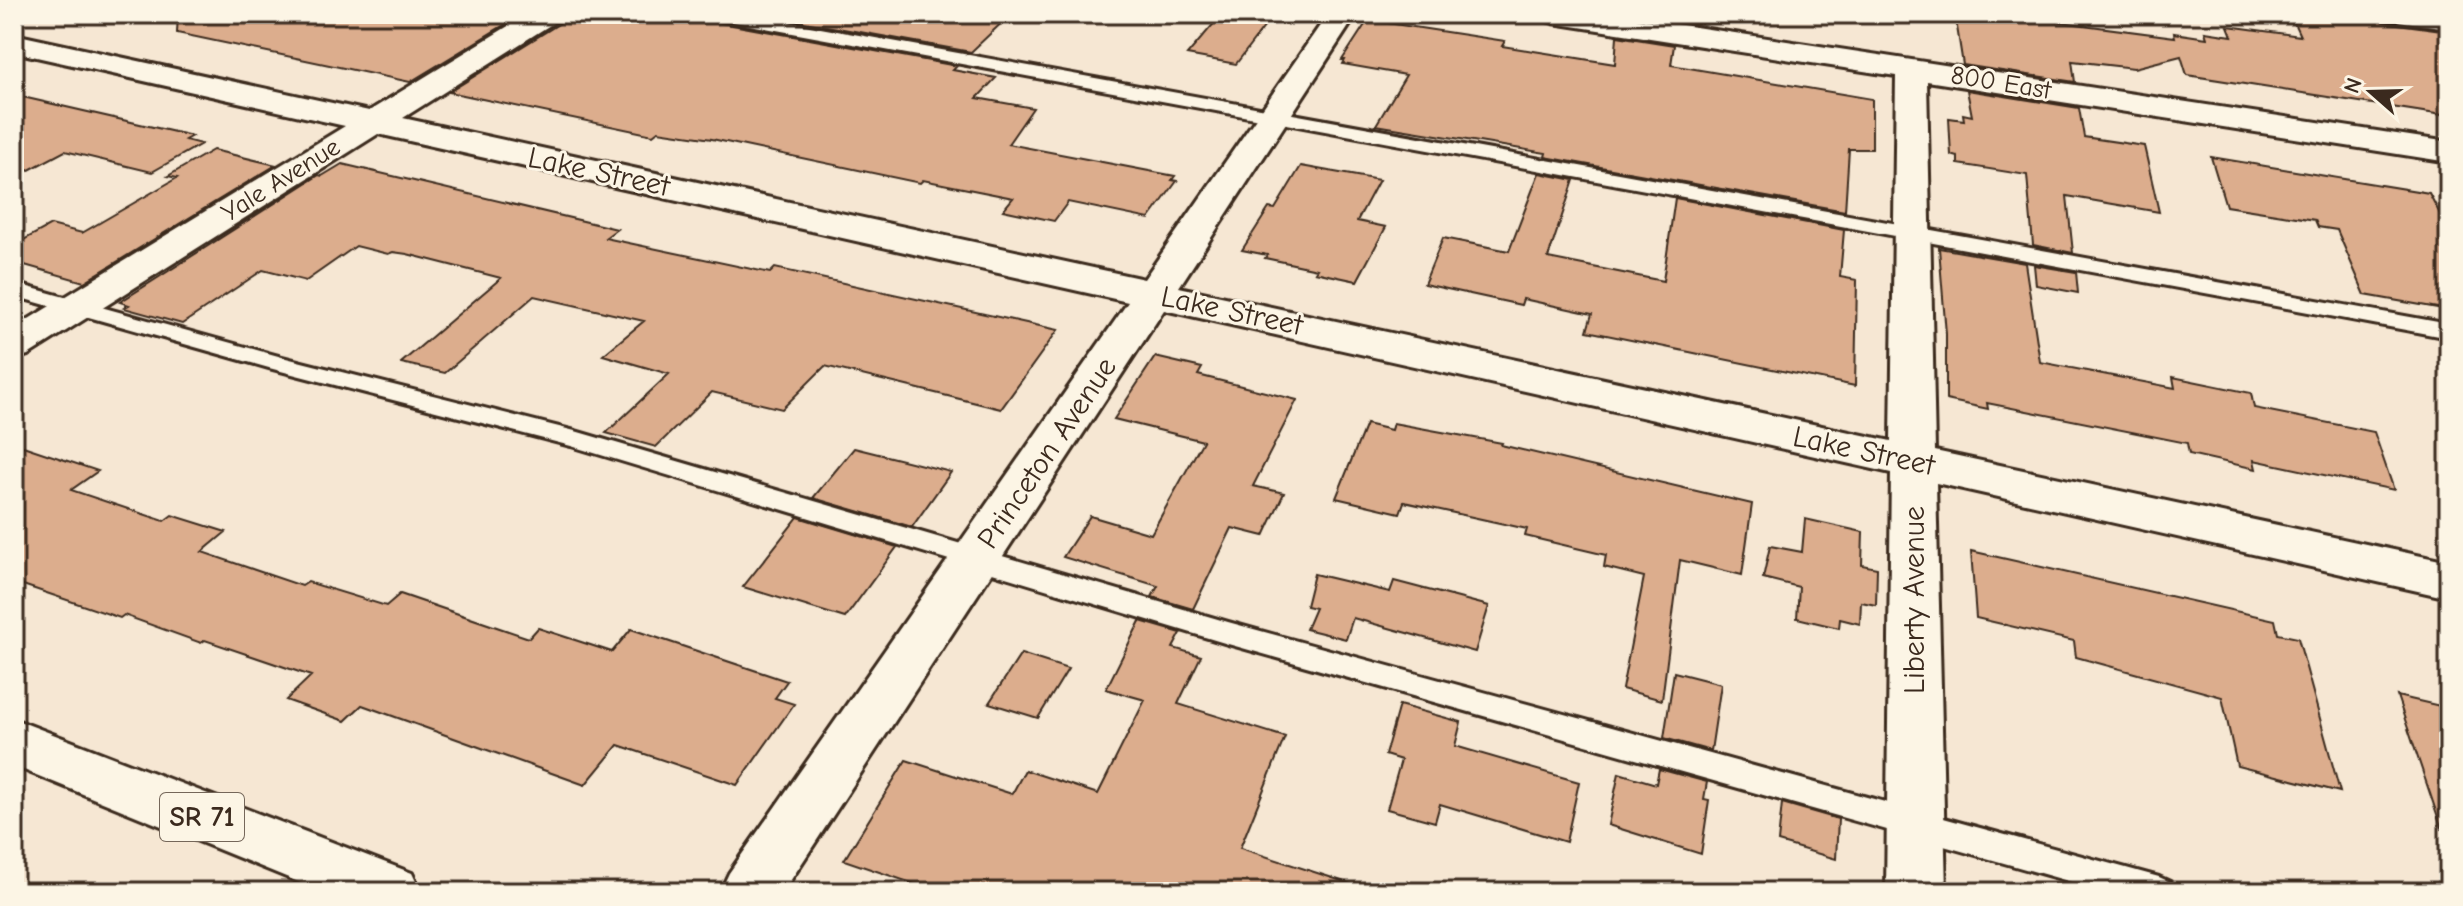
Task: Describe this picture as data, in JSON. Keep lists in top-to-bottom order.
{
  "streets": {
    "street": [
      "800 East",
      "Lake Street",
      "Yale Avenue",
      "Princeton Avenue",
      "Liberty Avenue",
      "SR 71"
    ]
  },
  "crossings": [
    ["800 East", "Liberty Avenue"],
    ["Lake Street", "Yale Avenue"],
    ["Lake Street", "Princeton Avenue"],
    ["Lake Street", "Liberty Avenue"]
  ],
  "north": "left"
}
